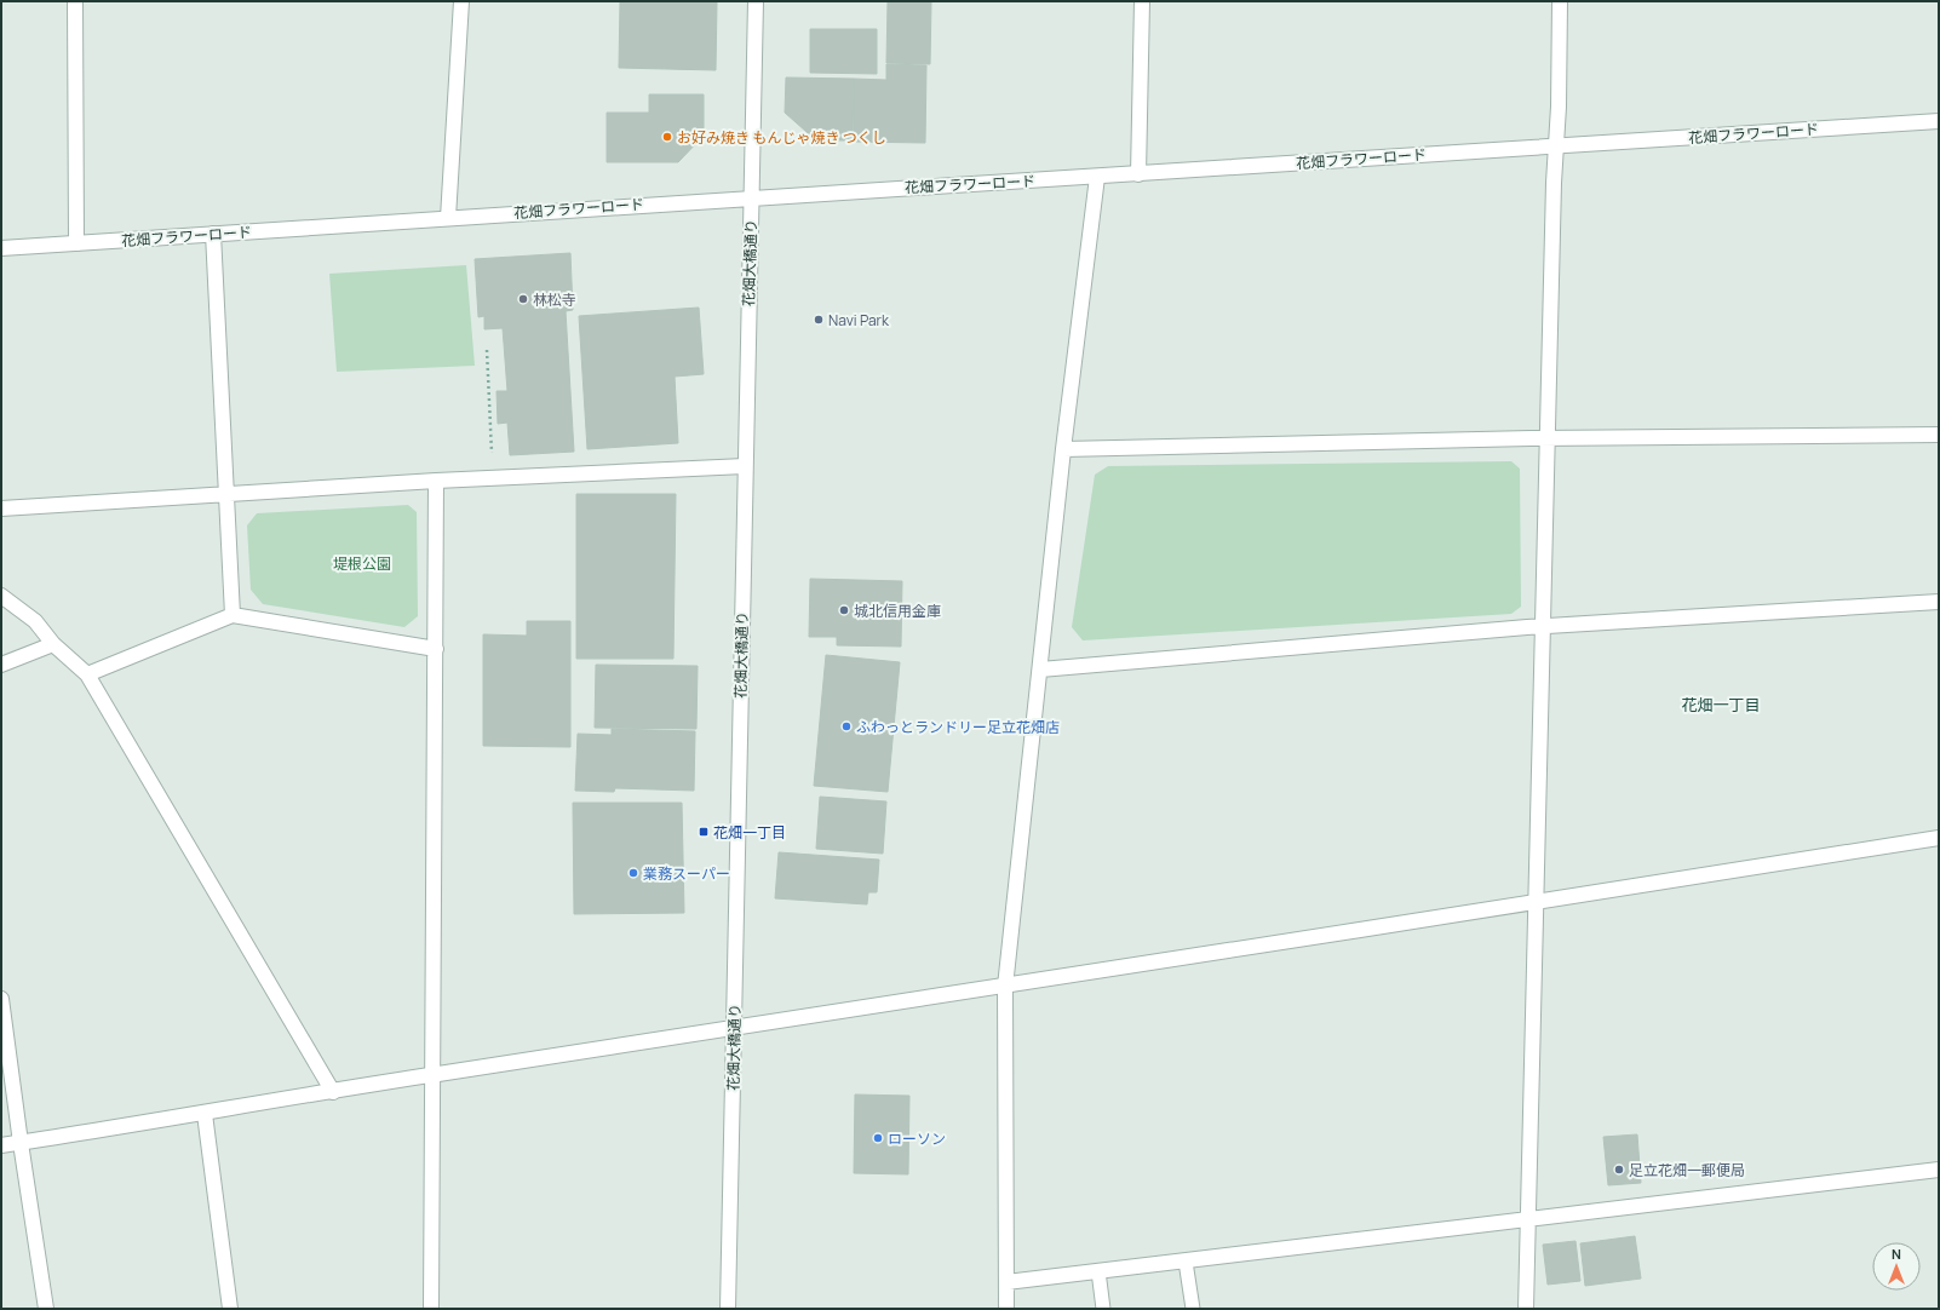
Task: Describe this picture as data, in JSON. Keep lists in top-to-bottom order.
{
  "streets": {
    "street": ["花畑フラワーロード", "花畑大橋通り"]
  },
  "crossings": [
    ["花畑フラワーロード", "花畑大橋通り"]
  ],
  "districts": ["花畑一丁目"],
  "parks": ["堤根公園"],
  "places": {
    "other": [
      "お好み焼き もんじゃ焼き つくし",
      "林松寺",
      "Navi Park",
      "城北信用金庫",
      "ふわっとランドリー足立花畑店",
      "業務スーパー",
      "ローソン",
      "足立花畑一郵便局"
    ],
    "transit": ["花畑一丁目"]
  },
  "north": "top"
}
